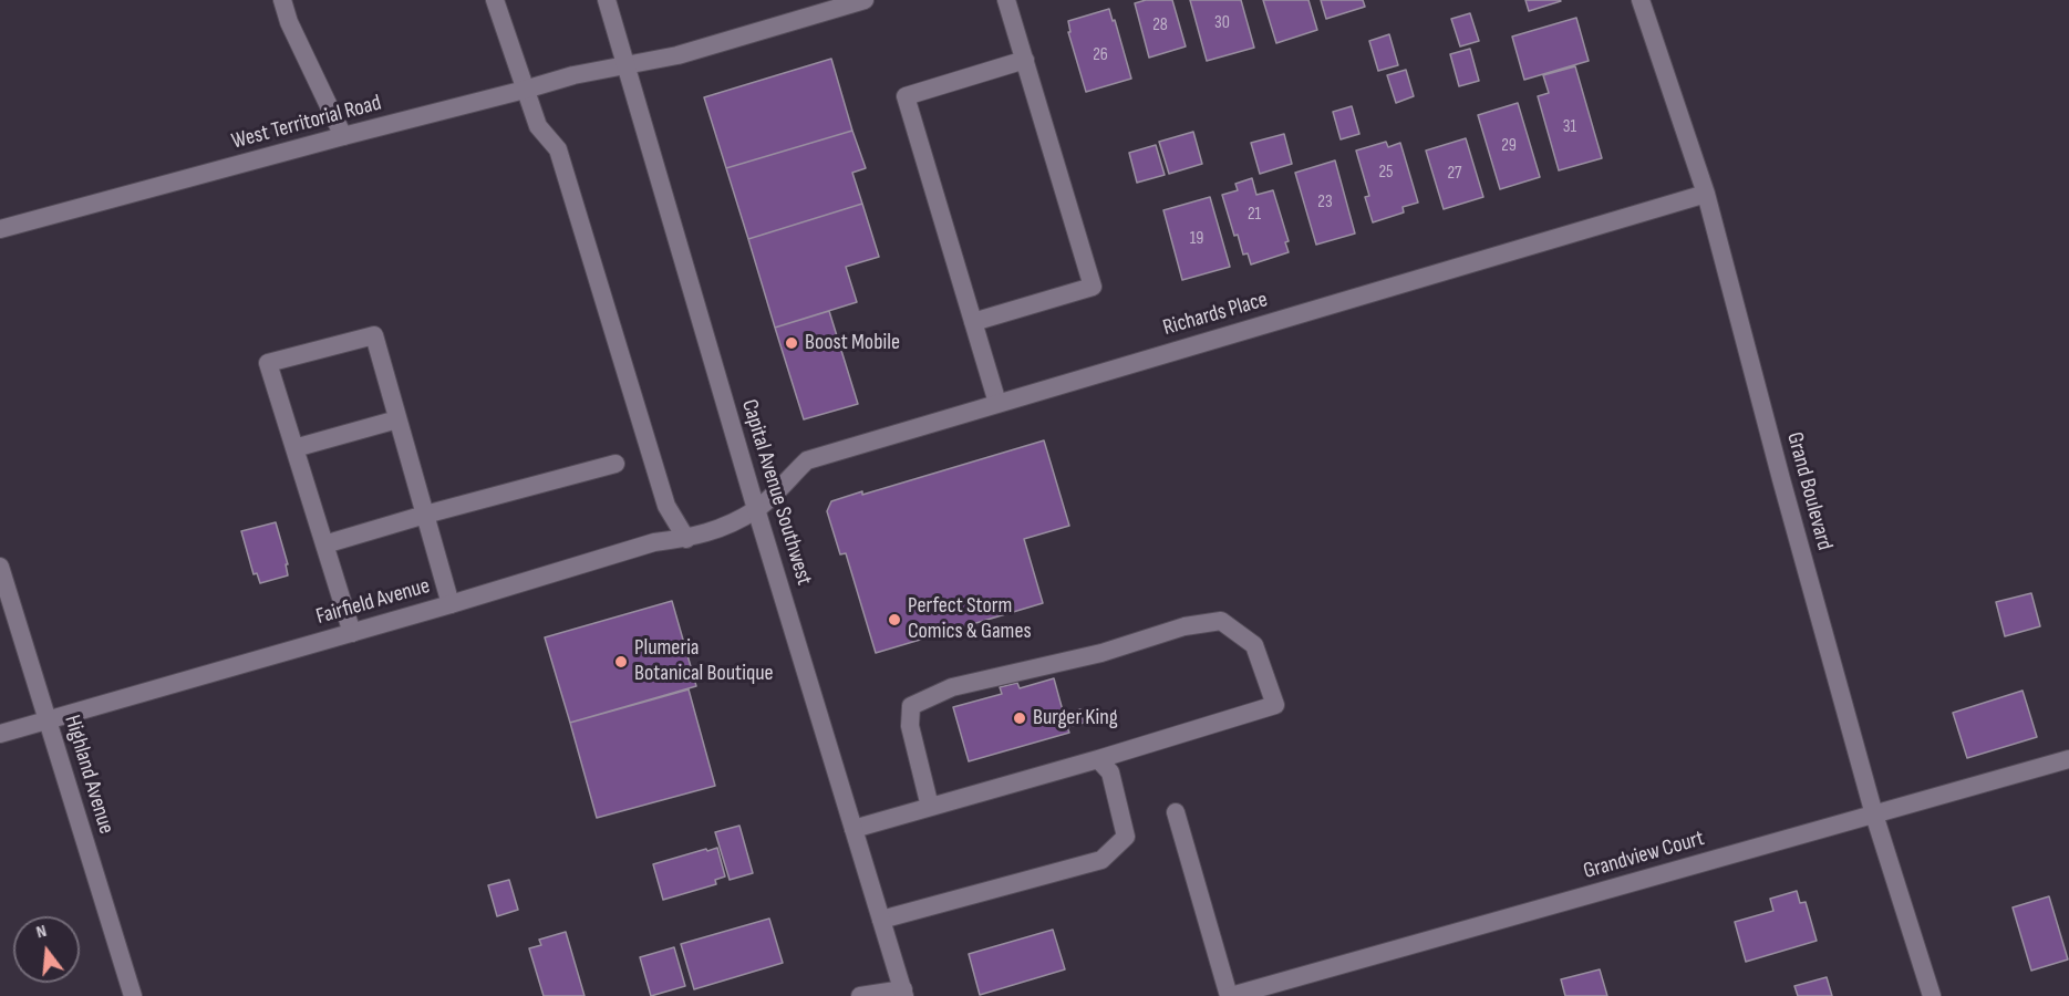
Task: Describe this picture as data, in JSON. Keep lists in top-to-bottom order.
{
  "streets": {
    "street": [
      "West Territorial Road",
      "Richards Place",
      "Grand Boulevard",
      "Capital Avenue Southwest",
      "Fairfield Avenue",
      "Highland Avenue",
      "Grandview Court"
    ]
  },
  "crossings": [
    ["West Territorial Road", "Capital Avenue Southwest"],
    ["Richards Place", "Grand Boulevard"],
    ["Richards Place", "Capital Avenue Southwest"],
    ["Richards Place", "Fairfield Avenue"],
    ["Grand Boulevard", "Grandview Court"],
    ["Capital Avenue Southwest", "Fairfield Avenue"],
    ["Fairfield Avenue", "Highland Avenue"]
  ],
  "places": [
    "Boost Mobile",
    "Perfect Storm Comics & Games",
    "Plumeria Botanical Boutique",
    "Burger King"
  ],
  "house_numbers": [
    "30",
    "28",
    "26",
    "31",
    "29",
    "25",
    "27",
    "23",
    "21",
    "19"
  ],
  "north": "top"
}
